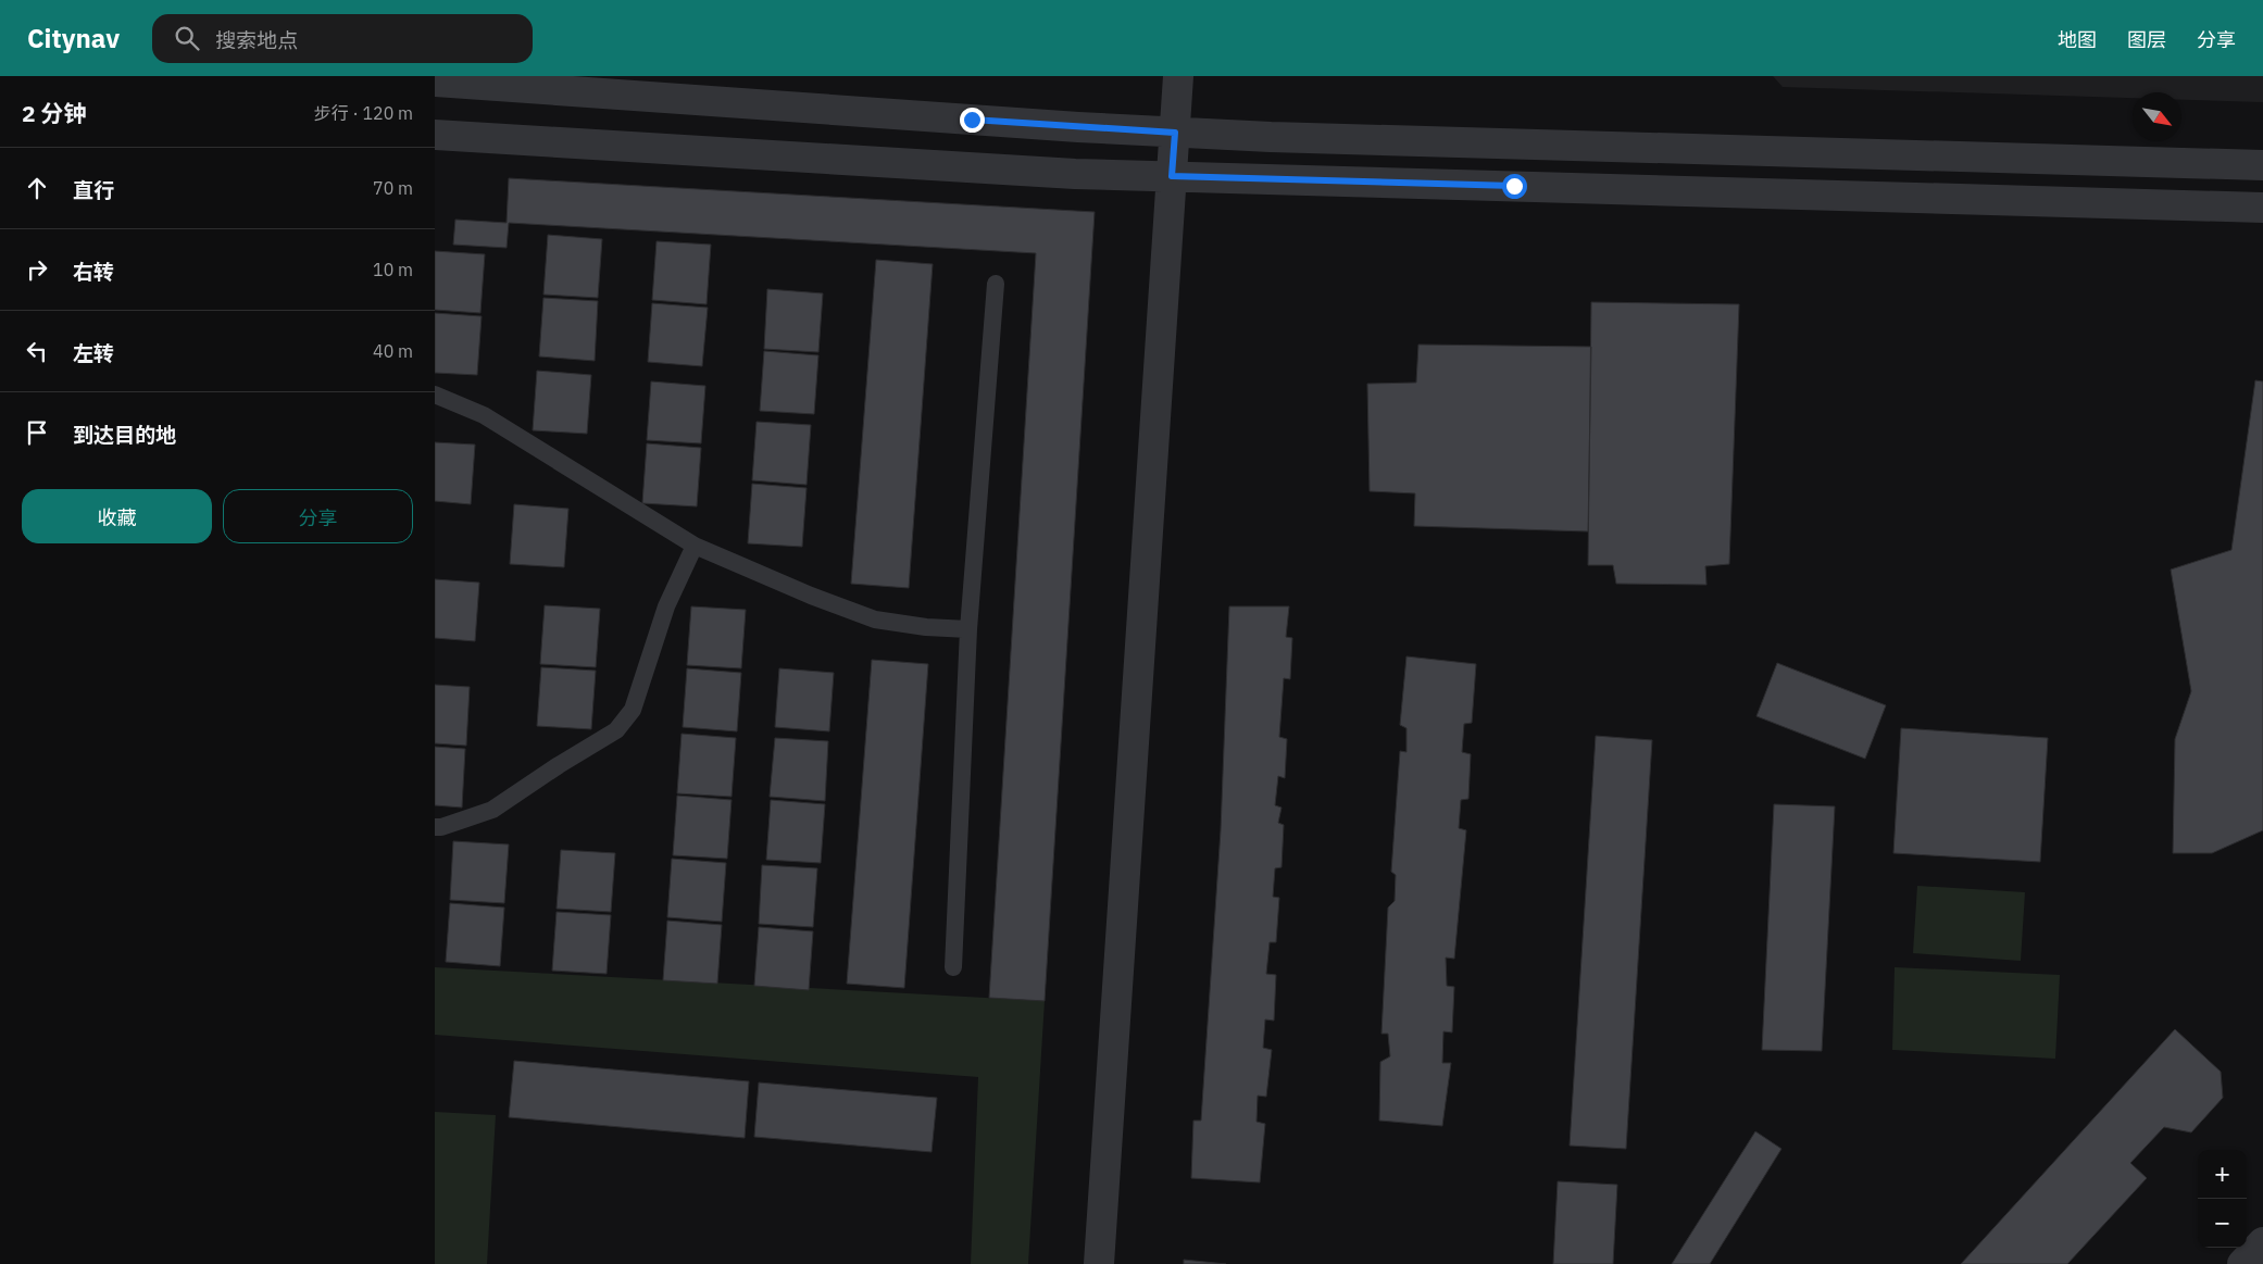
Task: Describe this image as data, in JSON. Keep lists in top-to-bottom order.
{
  "north": "bottom right",
  "page": {
    "header": "Citynav",
    "search": "搜索地点",
    "nav": ["地图", "图层", "分享"],
    "heading": ["2 分钟", "步行 · 120 m"],
    "list": [
      ["直行", "70 m"],
      ["右转", "10 m"],
      ["左转", "40 m"],
      "到达目的地"
    ],
    "buttons": ["收藏", "分享"],
    "map_buttons": ["+", "−"]
  }
}
